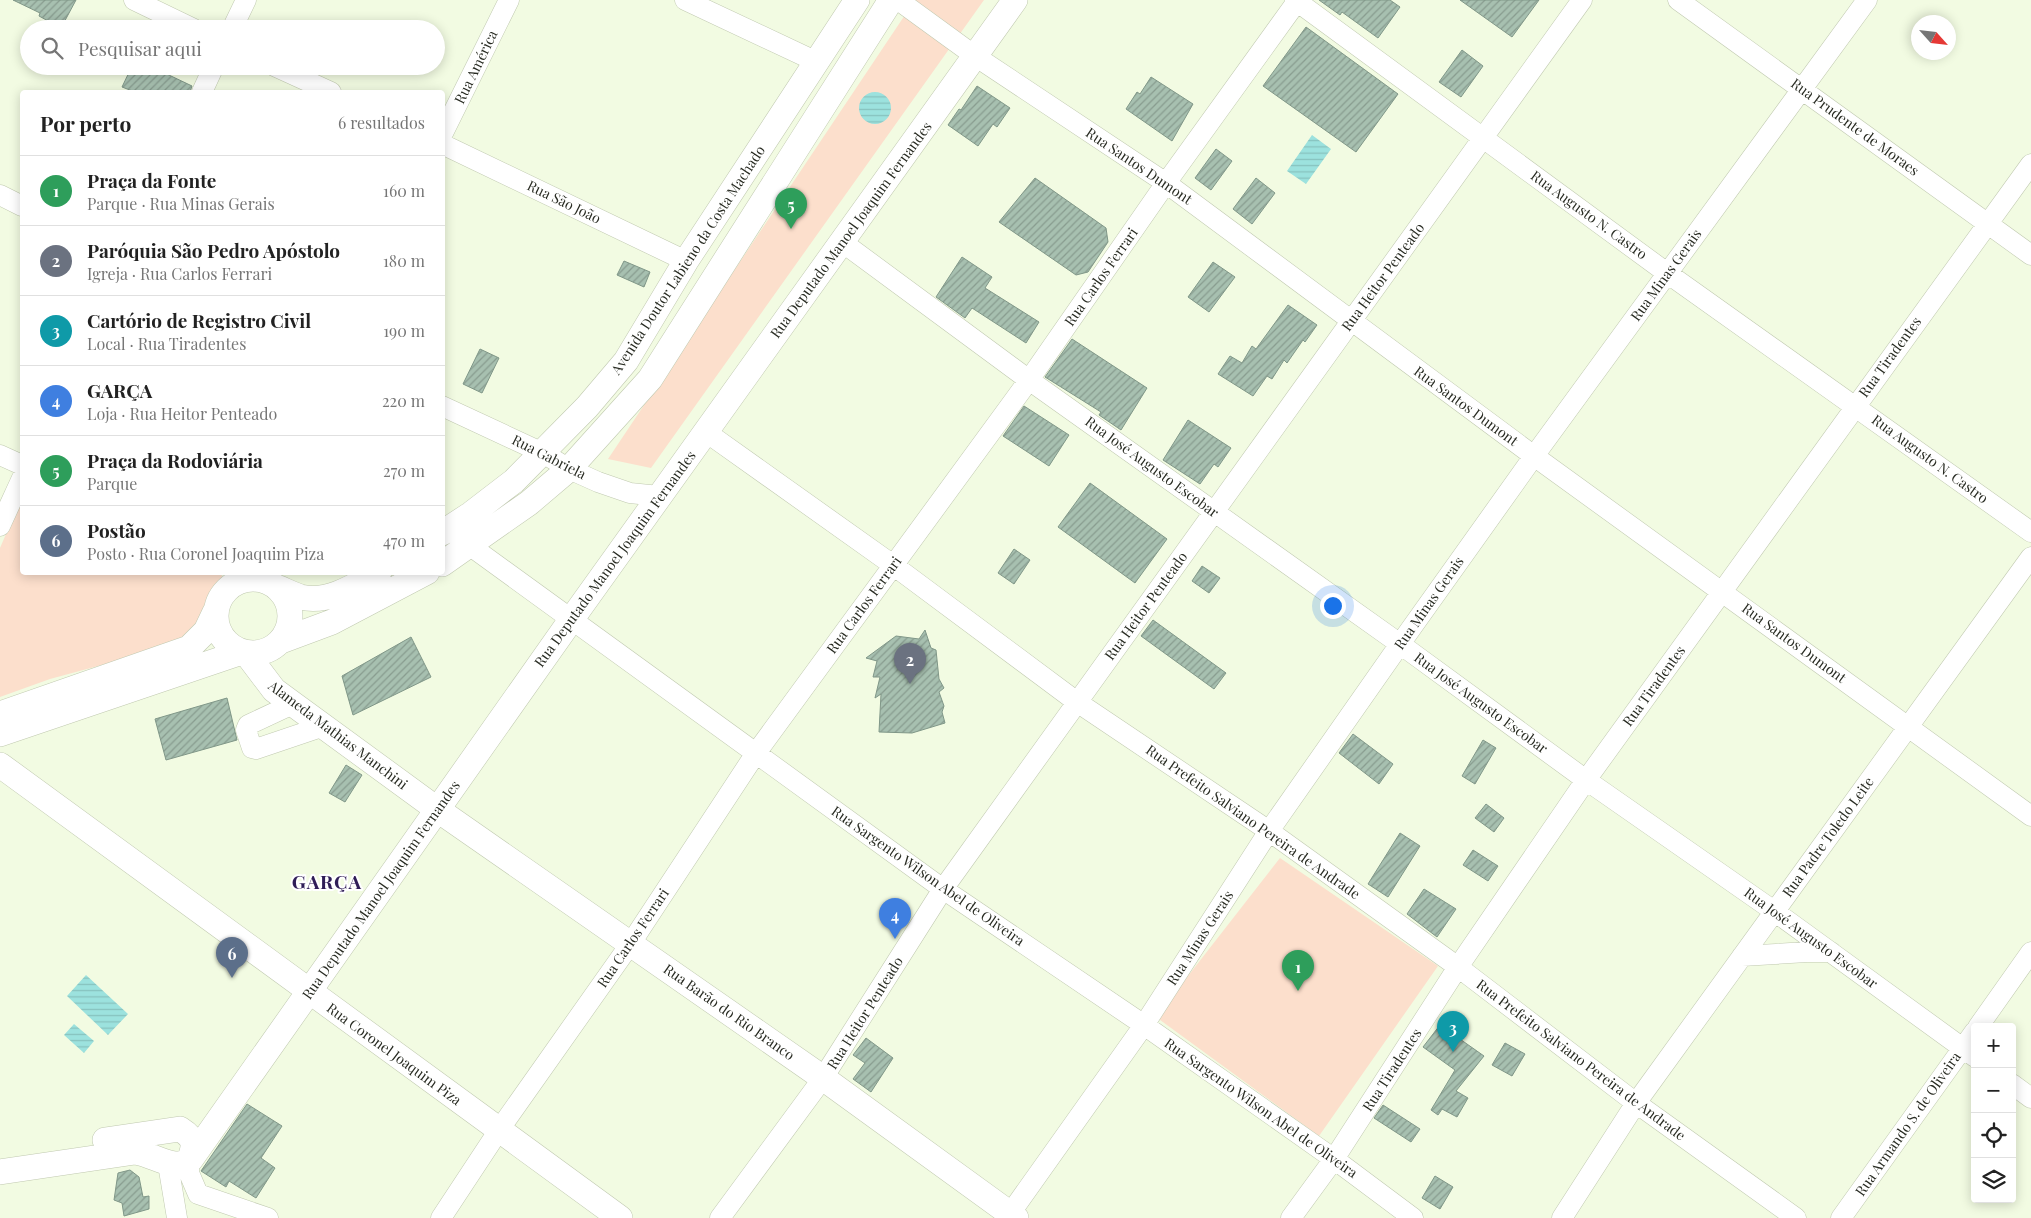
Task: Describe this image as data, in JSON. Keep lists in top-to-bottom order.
{
  "streets": {
    "main road": [
      "Rua Deputado Manoel Joaquim Fernandes",
      "Avenida Doutor Labieno da Costa Machado",
      "Alameda Mathias Manchini",
      "Rua Barão do Rio Branco",
      "Rua Coronel Joaquim Piza"
    ],
    "street": [
      "Rua América",
      "Rua Prudente de Moraes",
      "Rua Santos Dumont",
      "Rua São João",
      "Rua Augusto N. Castro",
      "Rua Minas Gerais",
      "Rua Carlos Ferrari",
      "Rua Heitor Penteado",
      "Rua Tiradentes",
      "Rua Gabriela",
      "Rua José Augusto Escobar",
      "Rua Prefeito Salviano Pereira de Andrade",
      "Rua Padre Toledo Leite",
      "Rua Sargento Wilson Abel de Oliveira",
      "Rua Armando S. de Oliveira"
    ]
  },
  "crossings": [
    ["Rua Prudente de Moraes", "Rua Minas Gerais"],
    ["Rua Prudente de Moraes", "Rua Tiradentes"],
    ["Rua Santos Dumont", "Rua Deputado Manoel Joaquim Fernandes"],
    ["Rua Santos Dumont", "Rua Minas Gerais"],
    ["Rua Santos Dumont", "Rua Carlos Ferrari"],
    ["Rua Santos Dumont", "Rua Heitor Penteado"],
    ["Rua Santos Dumont", "Rua Tiradentes"],
    ["Rua Santos Dumont", "Rua Padre Toledo Leite"],
    ["Rua São João", "Avenida Doutor Labieno da Costa Machado"],
    ["Rua Augusto N. Castro", "Rua Minas Gerais"],
    ["Rua Augusto N. Castro", "Rua Carlos Ferrari"],
    ["Rua Augusto N. Castro", "Rua Heitor Penteado"],
    ["Rua Augusto N. Castro", "Rua Tiradentes"],
    ["Rua Deputado Manoel Joaquim Fernandes", "Rua Gabriela"],
    ["Rua Deputado Manoel Joaquim Fernandes", "Rua José Augusto Escobar"],
    ["Rua Deputado Manoel Joaquim Fernandes", "Alameda Mathias Manchini"],
    ["Rua Deputado Manoel Joaquim Fernandes", "Rua Prefeito Salviano Pereira de Andrade"],
    ["Rua Deputado Manoel Joaquim Fernandes", "Rua Sargento Wilson Abel de Oliveira"],
    ["Rua Deputado Manoel Joaquim Fernandes", "Rua Barão do Rio Branco"],
    ["Rua Deputado Manoel Joaquim Fernandes", "Rua Coronel Joaquim Piza"],
    ["Avenida Doutor Labieno da Costa Machado", "Rua Gabriela"],
    ["Avenida Doutor Labieno da Costa Machado", "Rua Sargento Wilson Abel de Oliveira"],
    ["Rua Minas Gerais", "Rua José Augusto Escobar"],
    ["Rua Minas Gerais", "Rua Prefeito Salviano Pereira de Andrade"],
    ["Rua Minas Gerais", "Rua Sargento Wilson Abel de Oliveira"],
    ["Rua Minas Gerais", "Rua Barão do Rio Branco"],
    ["Rua Carlos Ferrari", "Rua José Augusto Escobar"],
    ["Rua Carlos Ferrari", "Rua Prefeito Salviano Pereira de Andrade"],
    ["Rua Carlos Ferrari", "Rua Sargento Wilson Abel de Oliveira"],
    ["Rua Carlos Ferrari", "Rua Barão do Rio Branco"],
    ["Rua Carlos Ferrari", "Rua Coronel Joaquim Piza"],
    ["Rua Heitor Penteado", "Rua José Augusto Escobar"],
    ["Rua Heitor Penteado", "Rua Prefeito Salviano Pereira de Andrade"],
    ["Rua Heitor Penteado", "Rua Sargento Wilson Abel de Oliveira"],
    ["Rua Heitor Penteado", "Rua Barão do Rio Branco"],
    ["Rua Tiradentes", "Rua José Augusto Escobar"],
    ["Rua Tiradentes", "Rua Prefeito Salviano Pereira de Andrade"],
    ["Rua Tiradentes", "Rua Sargento Wilson Abel de Oliveira"],
    ["Rua José Augusto Escobar", "Rua Padre Toledo Leite"],
    ["Rua José Augusto Escobar", "Rua Armando S. de Oliveira"],
    ["Alameda Mathias Manchini", "Rua Barão do Rio Branco"],
    ["Rua Prefeito Salviano Pereira de Andrade", "Rua Padre Toledo Leite"]
  ],
  "districts": ["GARÇA"],
  "north": "bottom right",
  "page": {
    "search": "Pesquisar aqui",
    "heading": ["Por perto", "6 resultados"],
    "list": [
      {
        "mark": "1",
        "name": "Praça da Fonte",
        "note": "Parque · Rua Minas Gerais",
        "value": "160 m"
      },
      {
        "mark": "2",
        "name": "Paróquia São Pedro Apóstolo",
        "note": "Igreja · Rua Carlos Ferrari",
        "value": "180 m"
      },
      {
        "mark": "3",
        "name": "Cartório de Registro Civil",
        "note": "Local · Rua Tiradentes",
        "value": "190 m"
      },
      {
        "mark": "4",
        "name": "GARÇA",
        "note": "Loja · Rua Heitor Penteado",
        "value": "220 m"
      },
      {
        "mark": "5",
        "name": "Praça da Rodoviária",
        "note": "Parque",
        "value": "270 m"
      },
      {
        "mark": "6",
        "name": "Postão",
        "note": "Posto · Rua Coronel Joaquim Piza",
        "value": "470 m"
      }
    ],
    "pins": [
      "5",
      "2",
      "4",
      "6",
      "1",
      "3"
    ],
    "map_buttons": ["+", "−"]
  }
}
